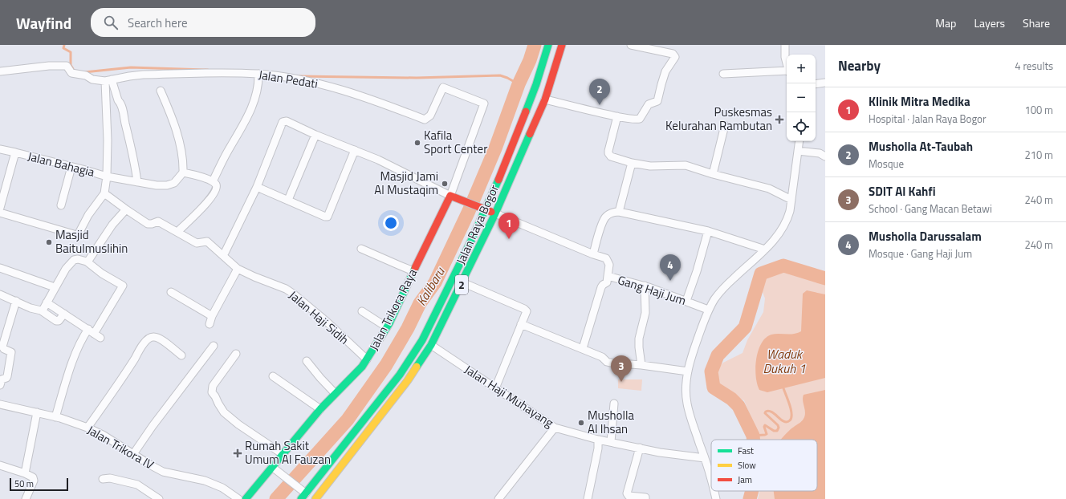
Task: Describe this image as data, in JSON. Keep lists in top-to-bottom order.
{
  "streets": {
    "main road": ["Jalan Raya Bogor", "2", "Jalan Trikora Raya"],
    "street": [
      "Jalan Pedati",
      "Jalan Bahagia",
      "Gang Haji Jum",
      "Jalan Haji Sidih",
      "Jalan Haji Muhayang",
      "Jalan Trikora IV"
    ]
  },
  "crossings": [
    ["Jalan Pedati", "Jalan Trikora Raya"],
    ["Jalan Raya Bogor", "Jalan Haji Muhayang"],
    ["Jalan Trikora Raya", "Jalan Haji Sidih"]
  ],
  "water": ["Kalibaru", "Waduk Dukuh 1"],
  "places": {
    "health": ["Puskesmas Kelurahan Rambutan", "Rumah Sakit Umum Al Fauzan"],
    "other": [
      "Kafila Sport Center",
      "Masjid Jami Al Mustaqim",
      "Masjid Baitulmuslihin",
      "Musholla Al Ihsan"
    ]
  },
  "legend": ["Fast", "Slow", "Jam"],
  "scale_bar": "50 m",
  "page": {
    "header": "Wayfind",
    "search": "Search here",
    "nav": ["Map", "Layers", "Share"],
    "heading": ["Nearby", "4 results"],
    "map_buttons": ["+", "−"],
    "pins": [
      "2",
      "1",
      "4",
      "3"
    ],
    "list": [
      {
        "mark": "1",
        "name": "Klinik Mitra Medika",
        "note": "Hospital · Jalan Raya Bogor",
        "value": "100 m"
      },
      {
        "mark": "2",
        "name": "Musholla At-Taubah",
        "note": "Mosque",
        "value": "210 m"
      },
      {
        "mark": "3",
        "name": "SDIT Al Kahfi",
        "note": "School · Gang Macan Betawi",
        "value": "240 m"
      },
      {
        "mark": "4",
        "name": "Musholla Darussalam",
        "note": "Mosque · Gang Haji Jum",
        "value": "240 m"
      }
    ],
    "scale": "50 m"
  }
}
